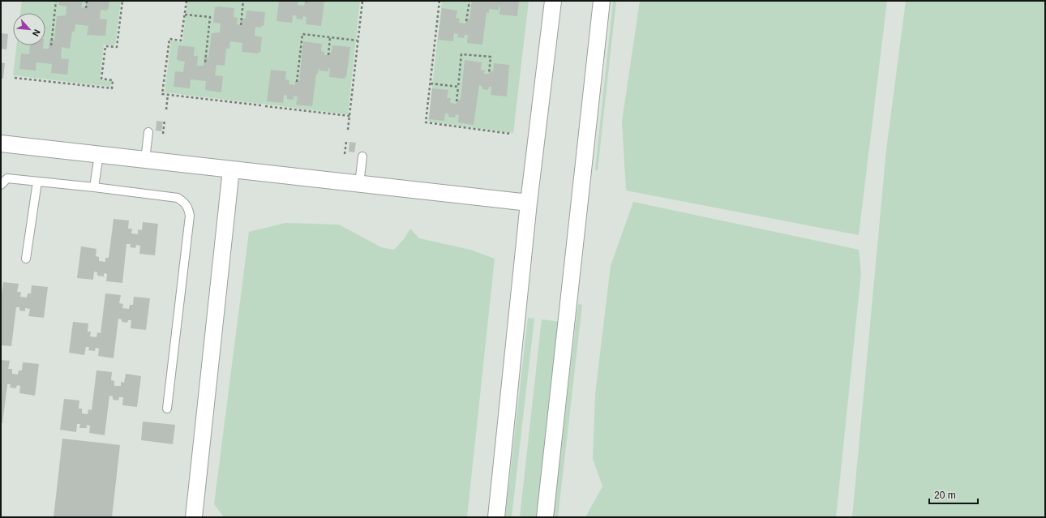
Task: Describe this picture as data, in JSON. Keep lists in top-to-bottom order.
{
  "scale_bar": "20 m",
  "north": "bottom right"
}
